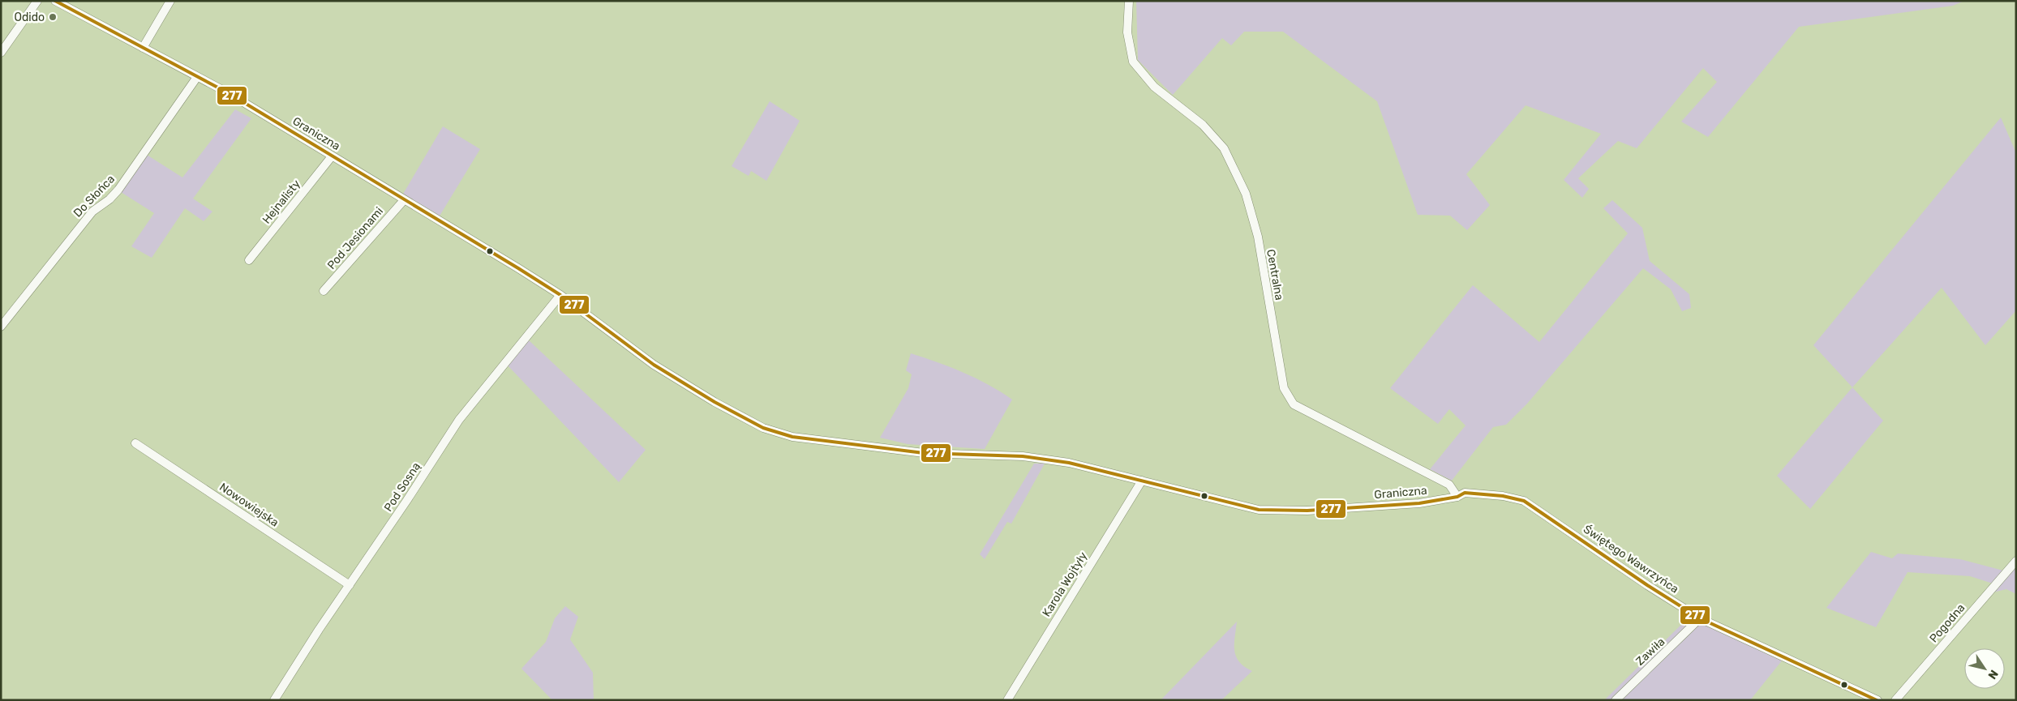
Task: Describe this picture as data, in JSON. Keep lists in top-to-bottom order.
{
  "streets": {
    "street": [
      "Graniczna",
      "Do Słońca",
      "Hejnalisty",
      "Pod Jesionami",
      "Centralna",
      "Pod Sosną",
      "Nowowiejska",
      "Świętego Wawrzyńca",
      "Karola Wojtyły",
      "Pogodna",
      "Zawiła"
    ]
  },
  "crossings": [
    ["Graniczna", "Do Słońca"],
    ["Graniczna", "Hejnalisty"],
    ["Graniczna", "Pod Jesionami"],
    ["Graniczna", "Centralna"],
    ["Graniczna", "Pod Sosną"],
    ["Graniczna", "Świętego Wawrzyńca"],
    ["Graniczna", "Karola Wojtyły"],
    ["Centralna", "Świętego Wawrzyńca"],
    ["Pod Sosną", "Nowowiejska"],
    ["Świętego Wawrzyńca", "Zawiła"]
  ],
  "places": ["Odido"],
  "lines": ["transit line 277"],
  "north": "bottom right"
}
